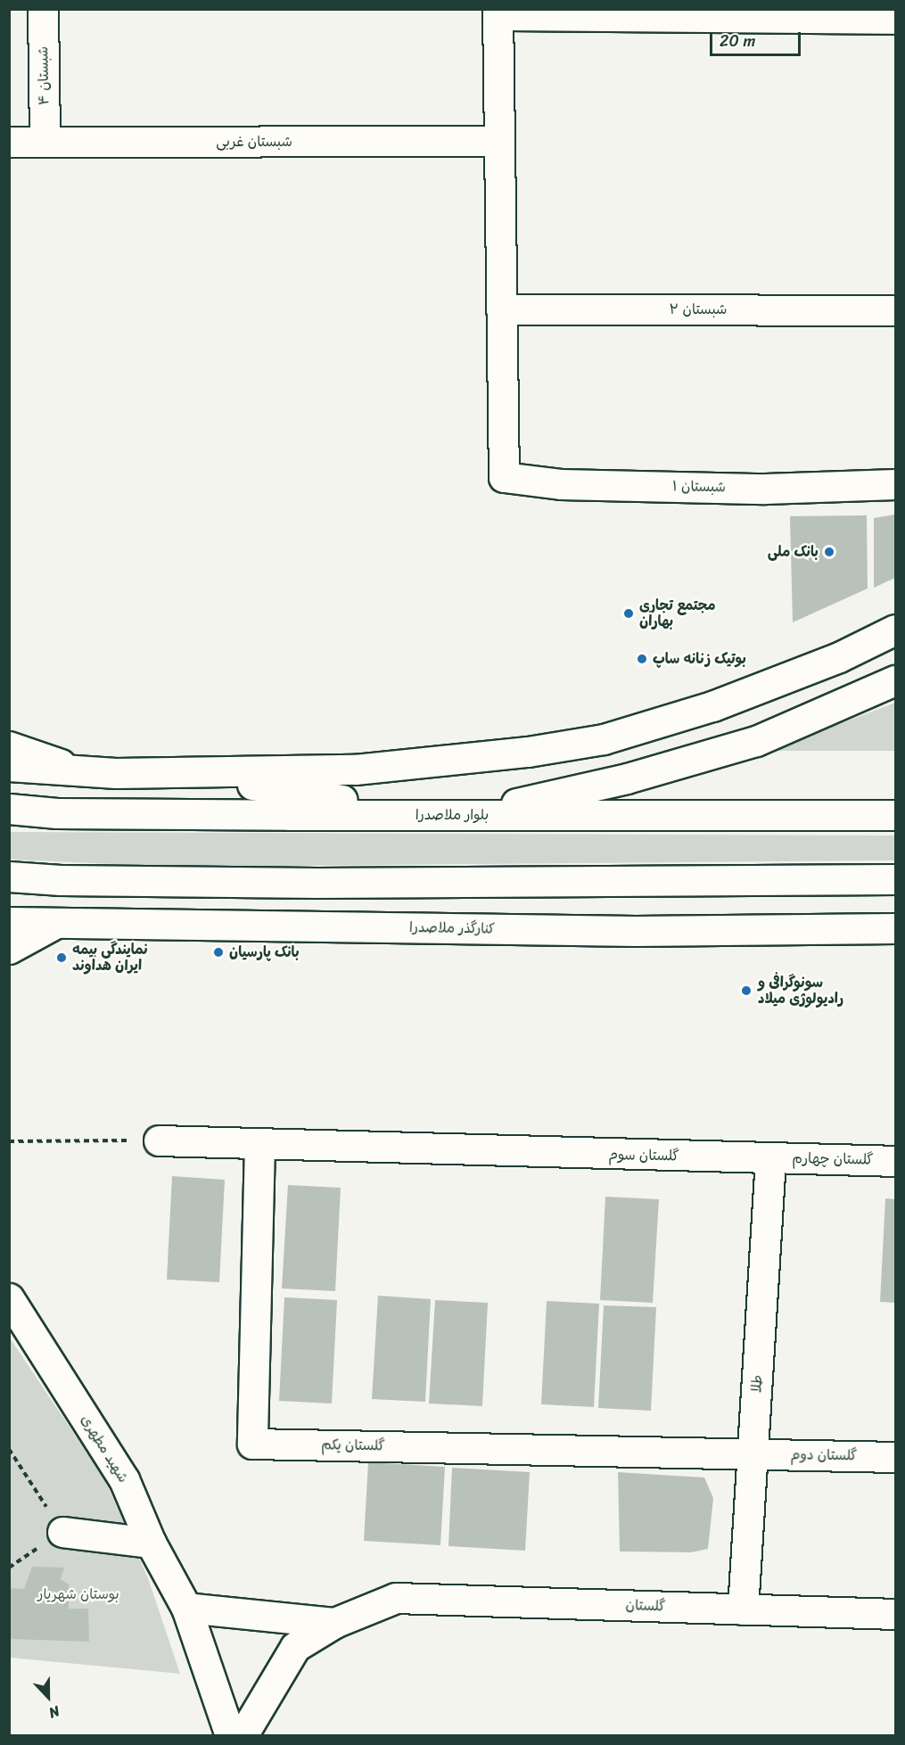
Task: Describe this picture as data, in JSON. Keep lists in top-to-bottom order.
{
  "streets": {
    "street": [
      "شبستان ۴",
      "شبستان غربی",
      "شبستان ۲",
      "شبستان ۱",
      "بلوار ملاصدرا",
      "کنارگذر ملاصدرا",
      "گلستان سوم",
      "گلستان چهارم",
      "طلا",
      "گلستان یکم",
      "شهید مطهری",
      "گلستان دوم",
      "گلستان"
    ]
  },
  "crossings": [
    ["شبستان ۴", "شبستان غربی"],
    ["شبستان ۲", "شبستان ۱"],
    ["گلستان سوم", "گلستان چهارم"],
    ["گلستان سوم", "طلا"],
    ["گلستان سوم", "گلستان یکم"],
    ["گلستان چهارم", "طلا"],
    ["طلا", "گلستان یکم"],
    ["طلا", "گلستان دوم"],
    ["طلا", "گلستان"],
    ["گلستان یکم", "گلستان دوم"]
  ],
  "parks": ["بوستان شهریار"],
  "places": [
    "بانک ملی",
    "مجتمع تجاری بهاران",
    "بوتیک زنانه ساپ",
    "بانک پارسیان",
    "نمایندگی بیمه ایران هداوند",
    "سونوگرافی و رادیولوژی میلاد"
  ],
  "scale_bar": "20 m",
  "north": "bottom"
}
